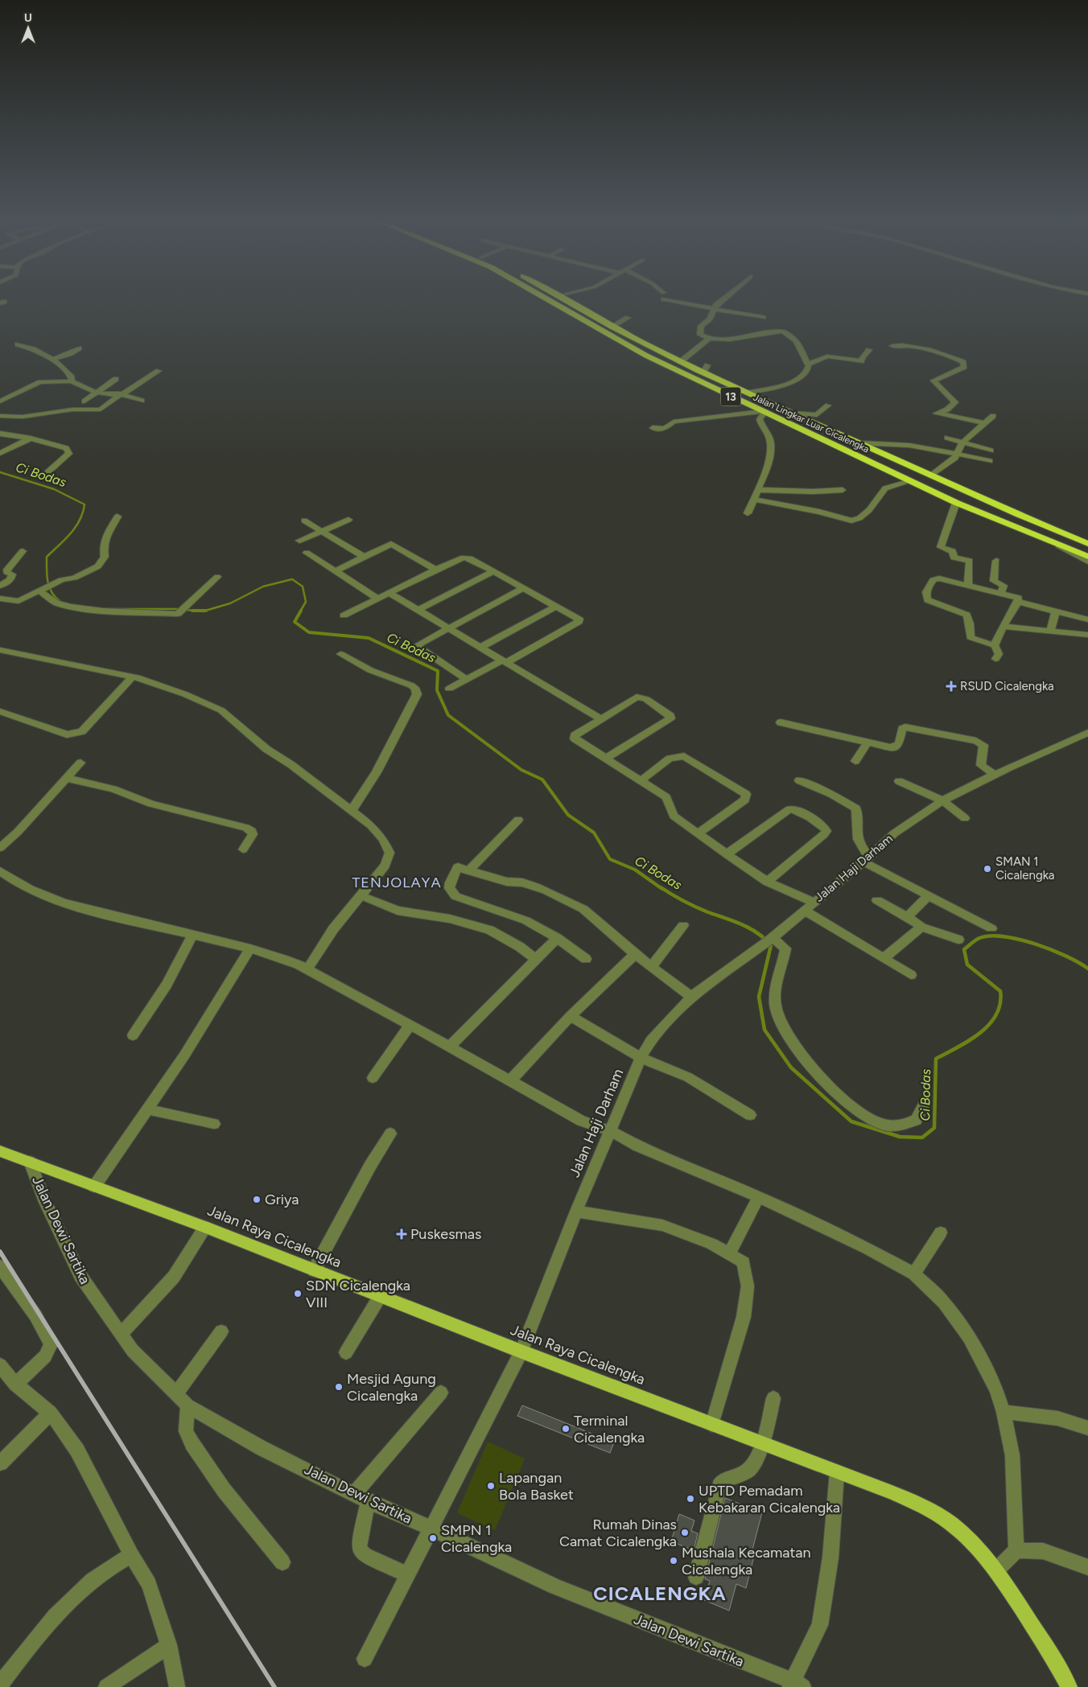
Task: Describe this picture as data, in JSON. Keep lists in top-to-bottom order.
{
  "streets": {
    "highway": ["13", "Jalan Lingkar Luar Cicalengka"],
    "main road": ["Jalan Raya Cicalengka"],
    "street": ["Jalan Haji Darham", "Jalan Dewi Sartika"]
  },
  "crossings": [
    ["Jalan Haji Darham", "Jalan Dewi Sartika"],
    ["Jalan Haji Darham", "Jalan Raya Cicalengka"],
    ["Jalan Dewi Sartika", "Jalan Raya Cicalengka"]
  ],
  "districts": ["TENJOLAYA", "CICALENGKA"],
  "water": ["Ci Bodas"],
  "places": {
    "health": ["RSUD Cicalengka", "Puskesmas"],
    "other": [
      "SMAN 1 Cicalengka",
      "Griya",
      "SDN Cicalengka VIII",
      "Mesjid Agung Cicalengka",
      "Terminal Cicalengka",
      "Lapangan Bola Basket",
      "UPTD Pemadam Kebakaran Cicalengka",
      "Rumah Dinas Camat Cicalengka",
      "SMPN 1 Cicalengka",
      "Mushala Kecamatan Cicalengka"
    ]
  },
  "north": "top"
}
